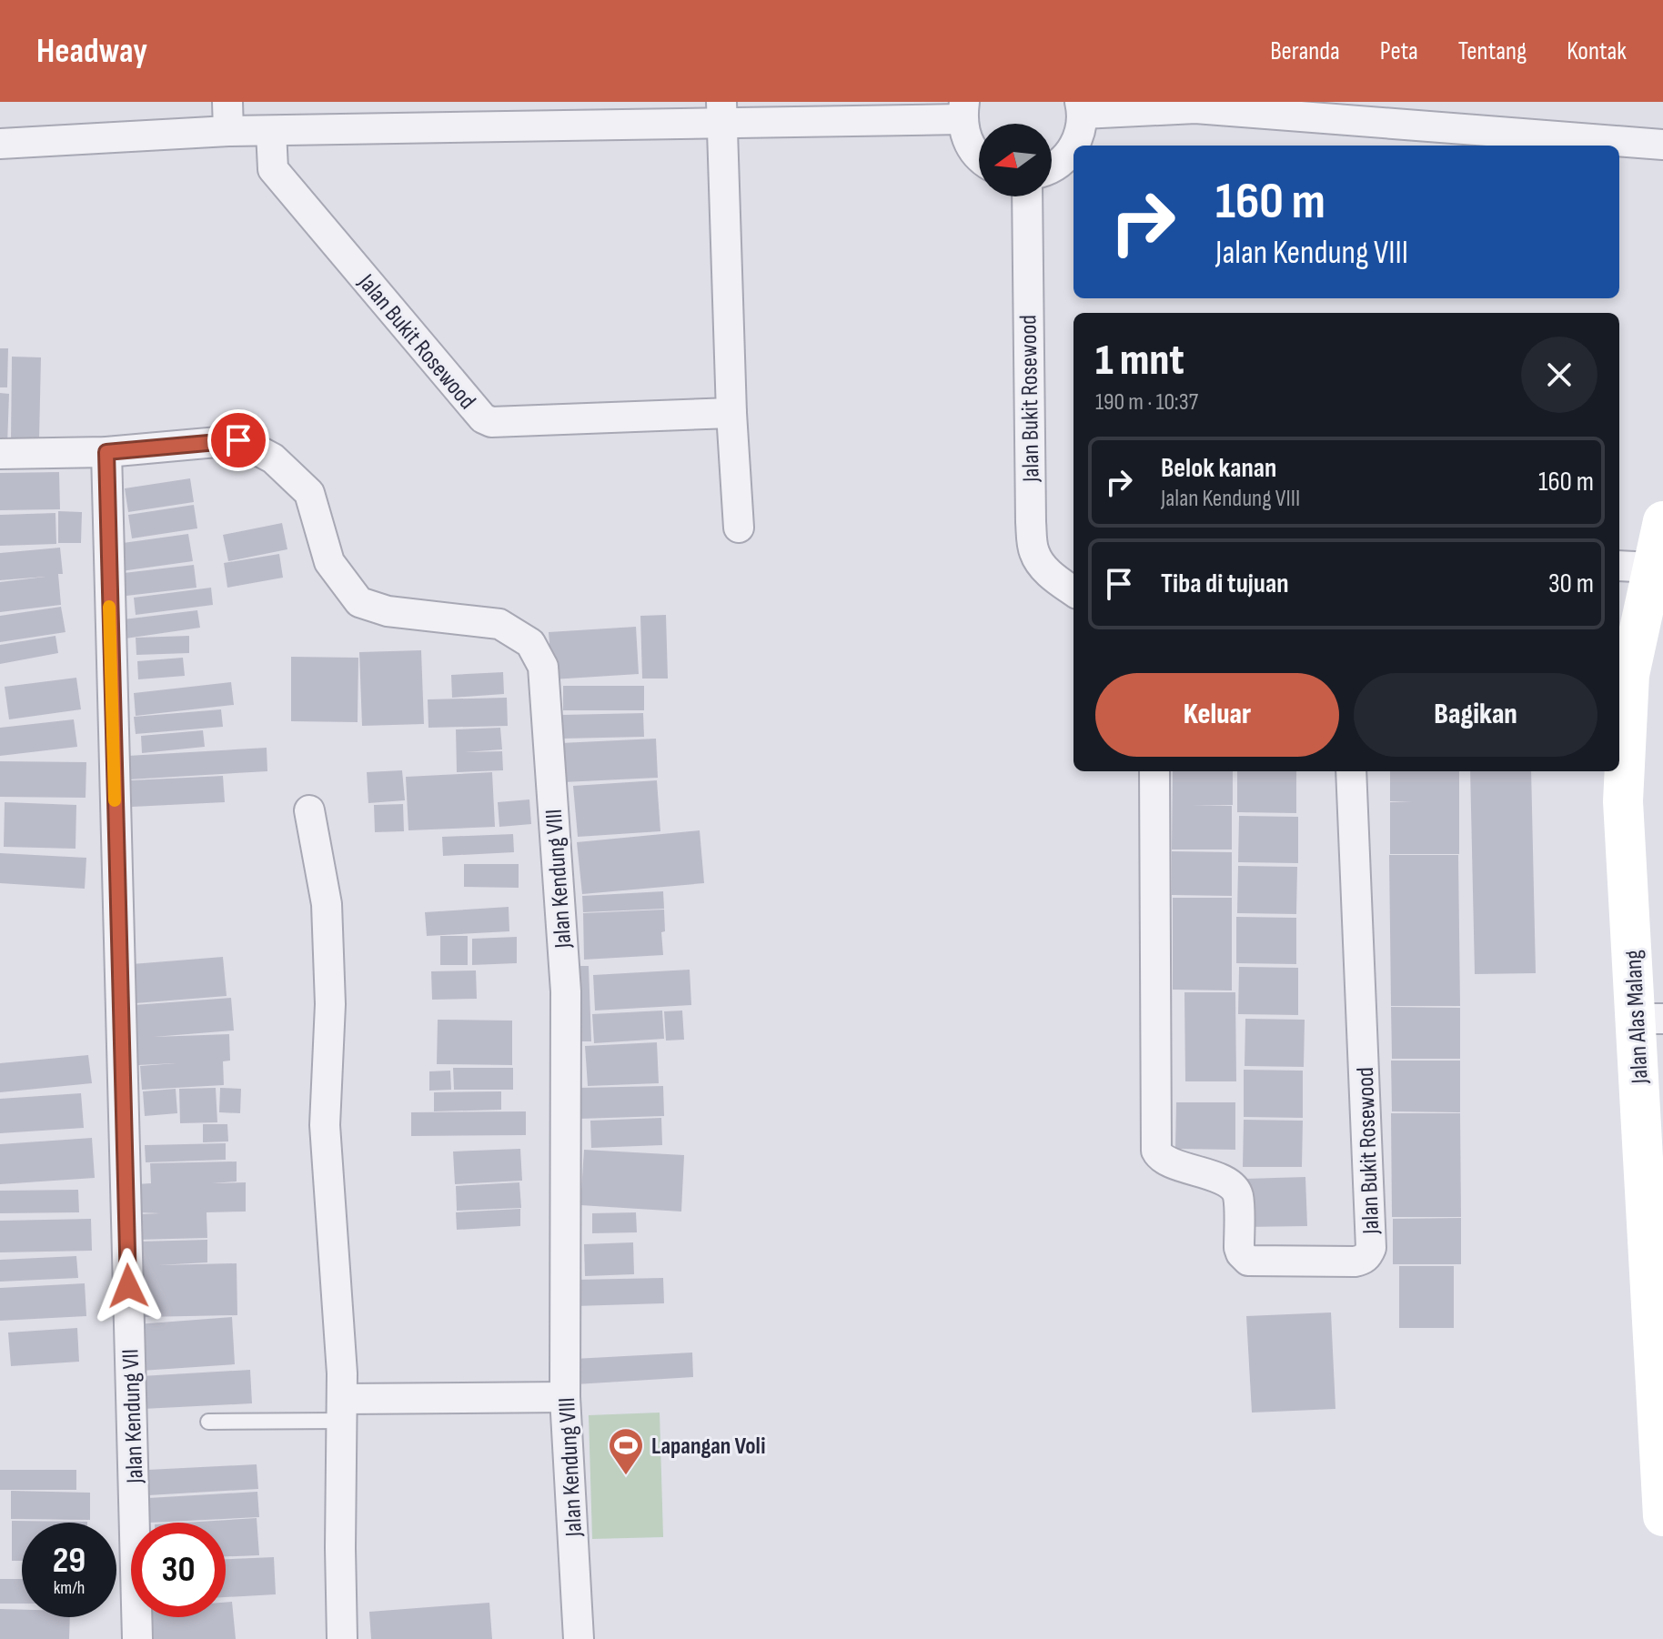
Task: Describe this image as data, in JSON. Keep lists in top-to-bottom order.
{
  "streets": {
    "main road": ["Jalan Alas Malang"],
    "street": ["Jalan Bukit Rosewood", "Jalan Kendung VIII", "Jalan Kendung VII"]
  },
  "crossings": [
    ["Jalan Kendung VIII", "Jalan Kendung VII"]
  ],
  "places": {
    "sports": ["Lapangan Voli"]
  },
  "north": "left",
  "page": {
    "header": "Headway",
    "nav": [
      "Beranda",
      "Peta",
      "Tentang",
      "Kontak"
    ],
    "turn": ["160 m", "Jalan Kendung VIII"],
    "heading": ["1 mnt", "190 m · 10:37"],
    "list": [
      {
        "name": "Belok kanan",
        "note": "Jalan Kendung VIII",
        "value": "160 m"
      },
      {
        "name": "Tiba di tujuan",
        "value": "30 m"
      }
    ],
    "buttons": ["Keluar", "Bagikan"],
    "speed": "29 km/h",
    "limit": "30"
  }
}
